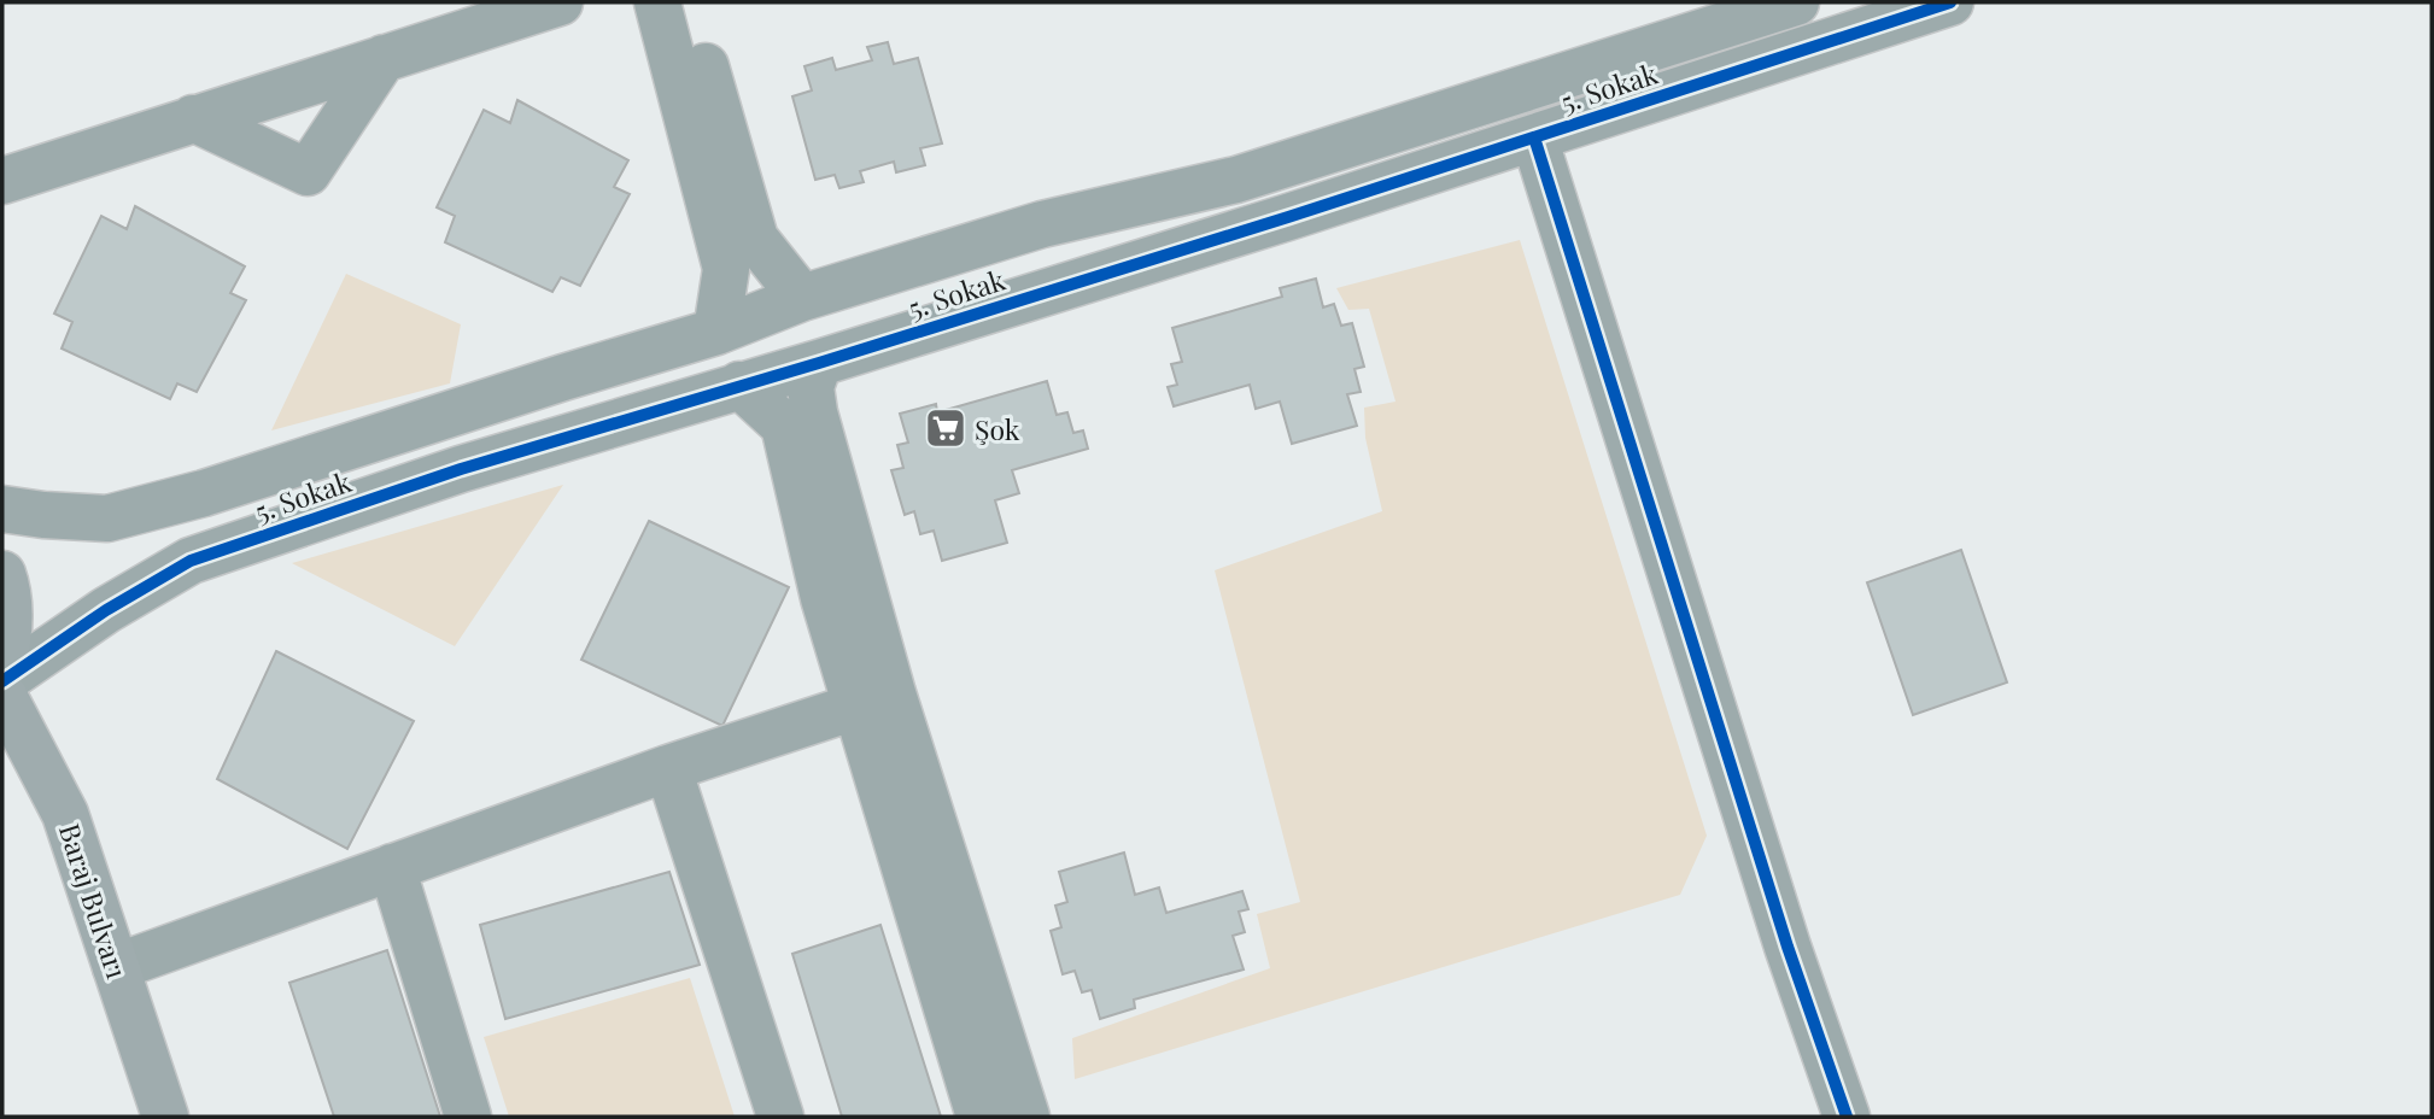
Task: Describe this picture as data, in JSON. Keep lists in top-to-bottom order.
{
  "streets": {
    "main road": ["Baraj Bulvarı"],
    "street": ["5. Sokak"]
  },
  "places": {
    "supermarket": ["Şok"]
  }
}
